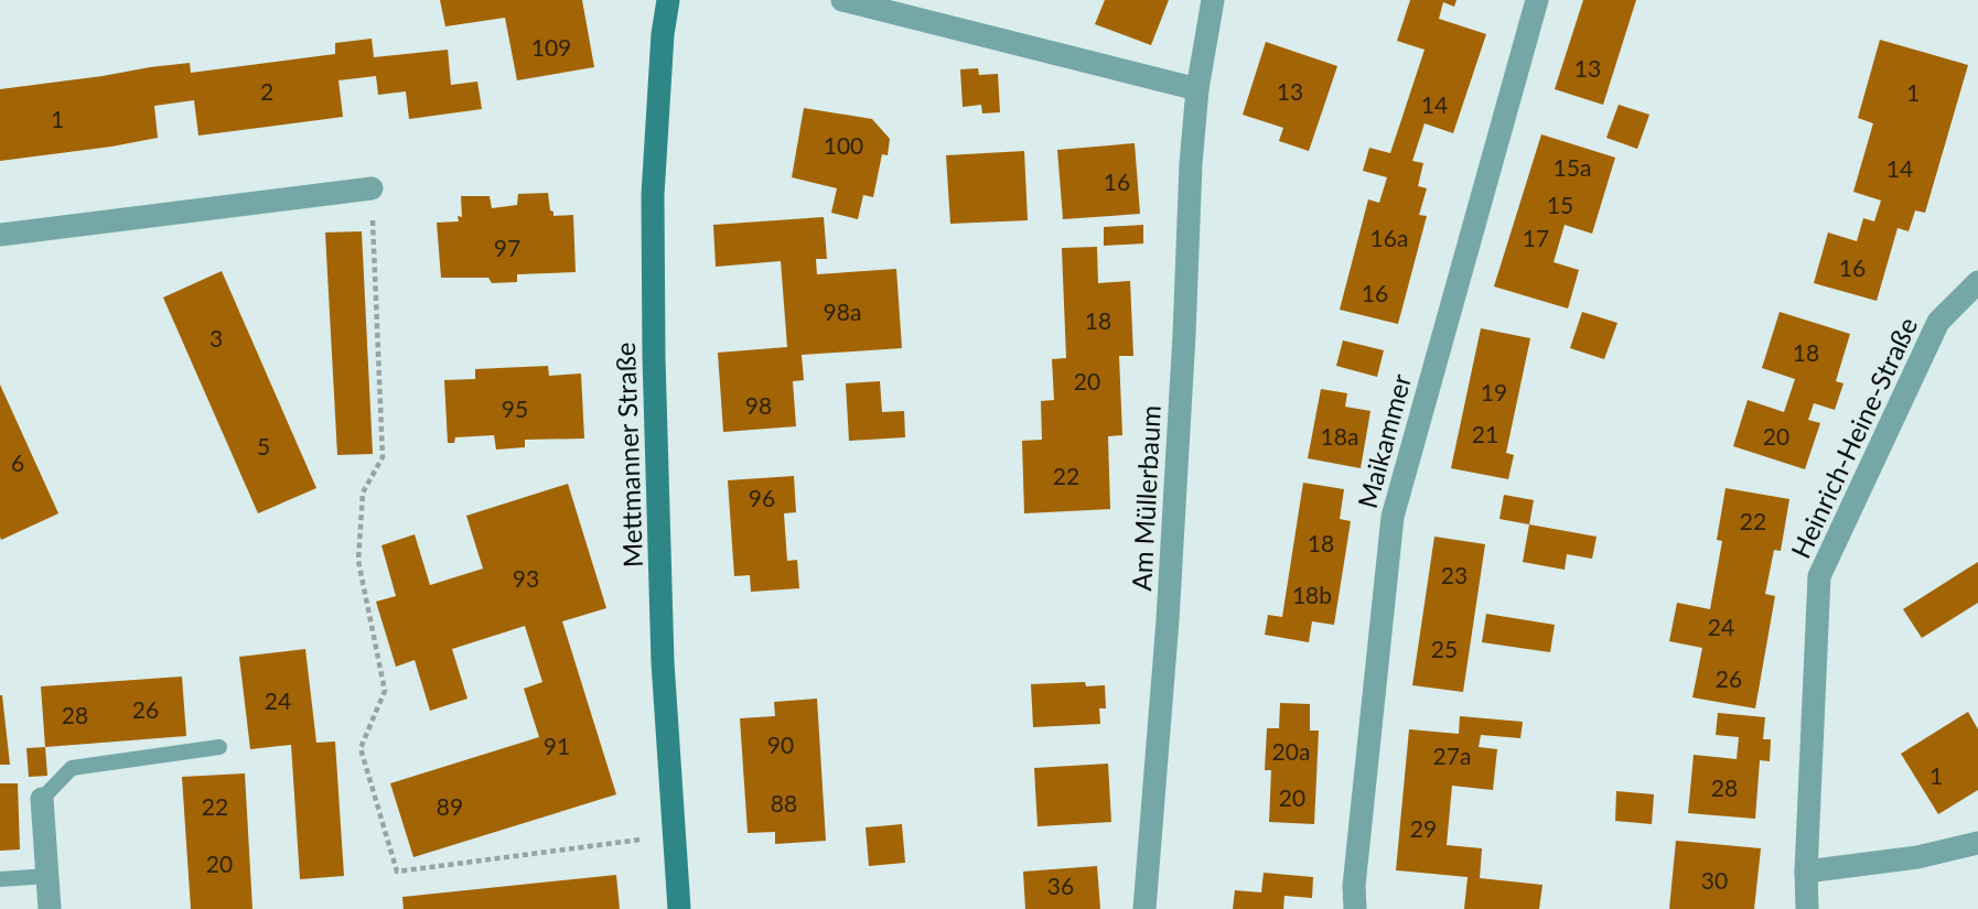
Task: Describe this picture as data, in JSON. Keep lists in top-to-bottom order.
{
  "streets": {
    "main road": ["Mettmanner Straße"],
    "street": ["Heinrich-Heine-Straße", "Maikammer", "Am Müllerbaum"]
  },
  "house_numbers": [
    "109",
    "13",
    "2",
    "13",
    "1",
    "14",
    "1",
    "100",
    "15a",
    "14",
    "16",
    "15",
    "16a",
    "17",
    "97",
    "16",
    "16",
    "98a",
    "18",
    "3",
    "18",
    "20",
    "19",
    "98",
    "95",
    "21",
    "18a",
    "20",
    "5",
    "6",
    "22",
    "96",
    "22",
    "18",
    "23",
    "93",
    "18b",
    "24",
    "25",
    "26",
    "24",
    "26",
    "28",
    "90",
    "91",
    "20a",
    "27a",
    "1",
    "28",
    "20",
    "88",
    "22",
    "89",
    "29",
    "20",
    "30",
    "36"
  ]
}
